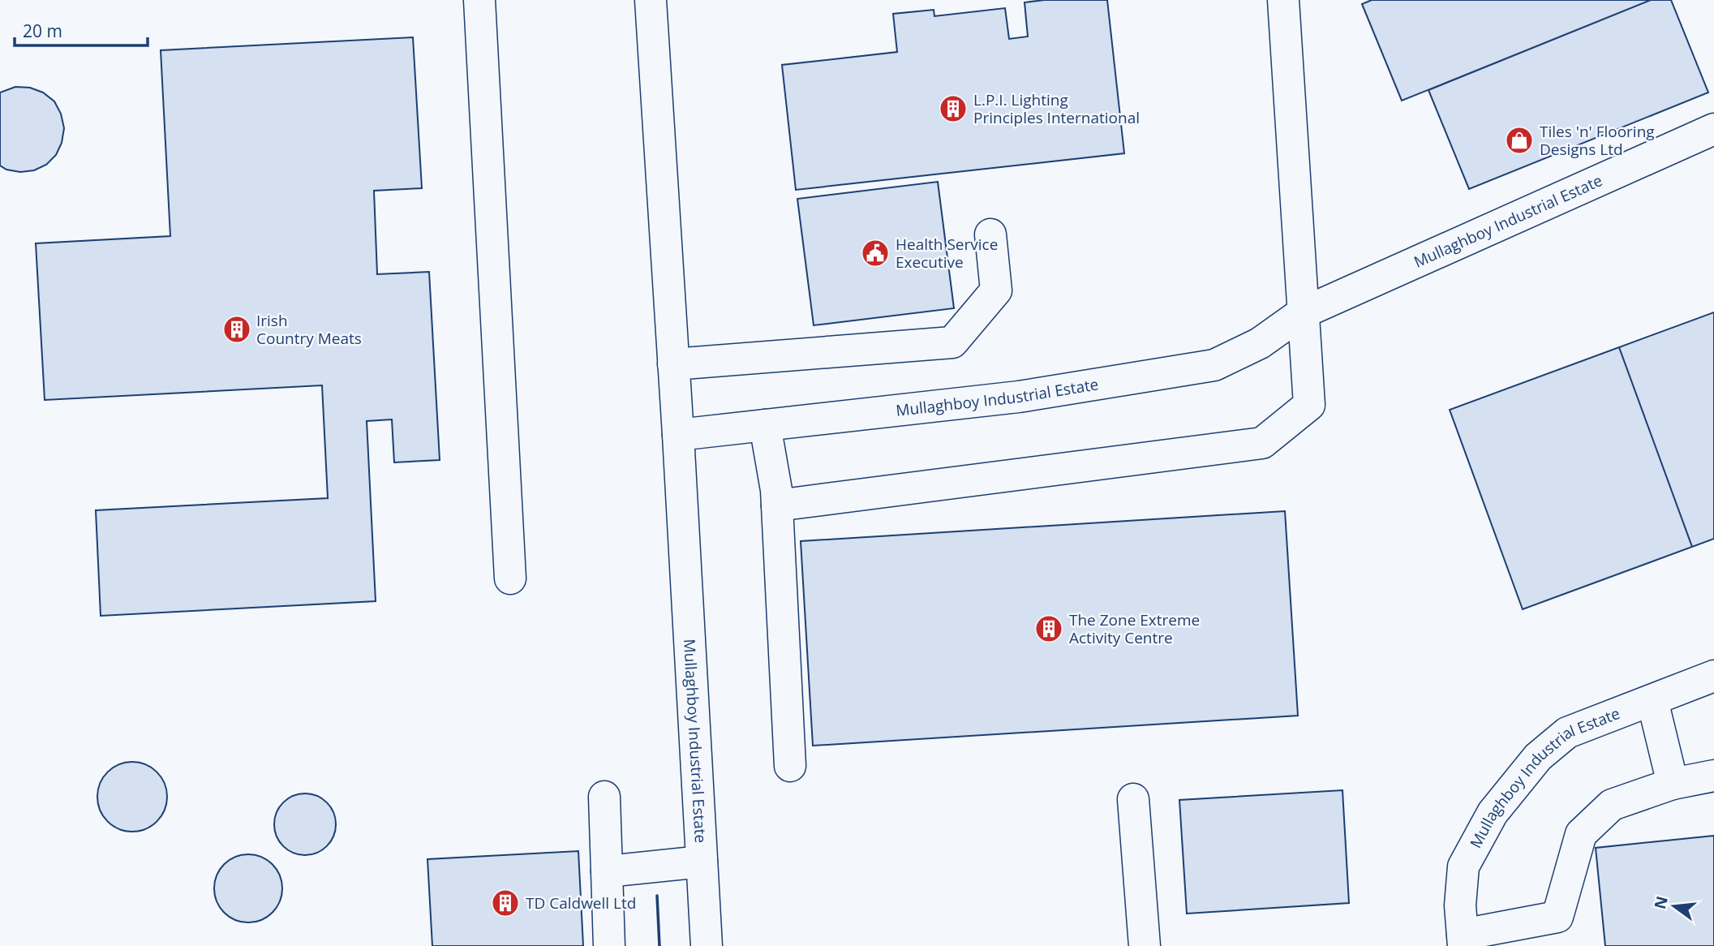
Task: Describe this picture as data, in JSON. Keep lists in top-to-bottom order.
{
  "streets": {
    "street": ["Mullaghboy Industrial Estate"]
  },
  "places": {
    "building": [
      "L.P.I. Lighting Principles International",
      "Irish Country Meats",
      "The Zone Extreme Activity Centre",
      "TD Caldwell Ltd"
    ],
    "shop": ["Tiles 'n' Flooring Designs Ltd"],
    "public building": ["Health Service Executive"]
  },
  "scale_bar": "20 m",
  "north": "left"
}
